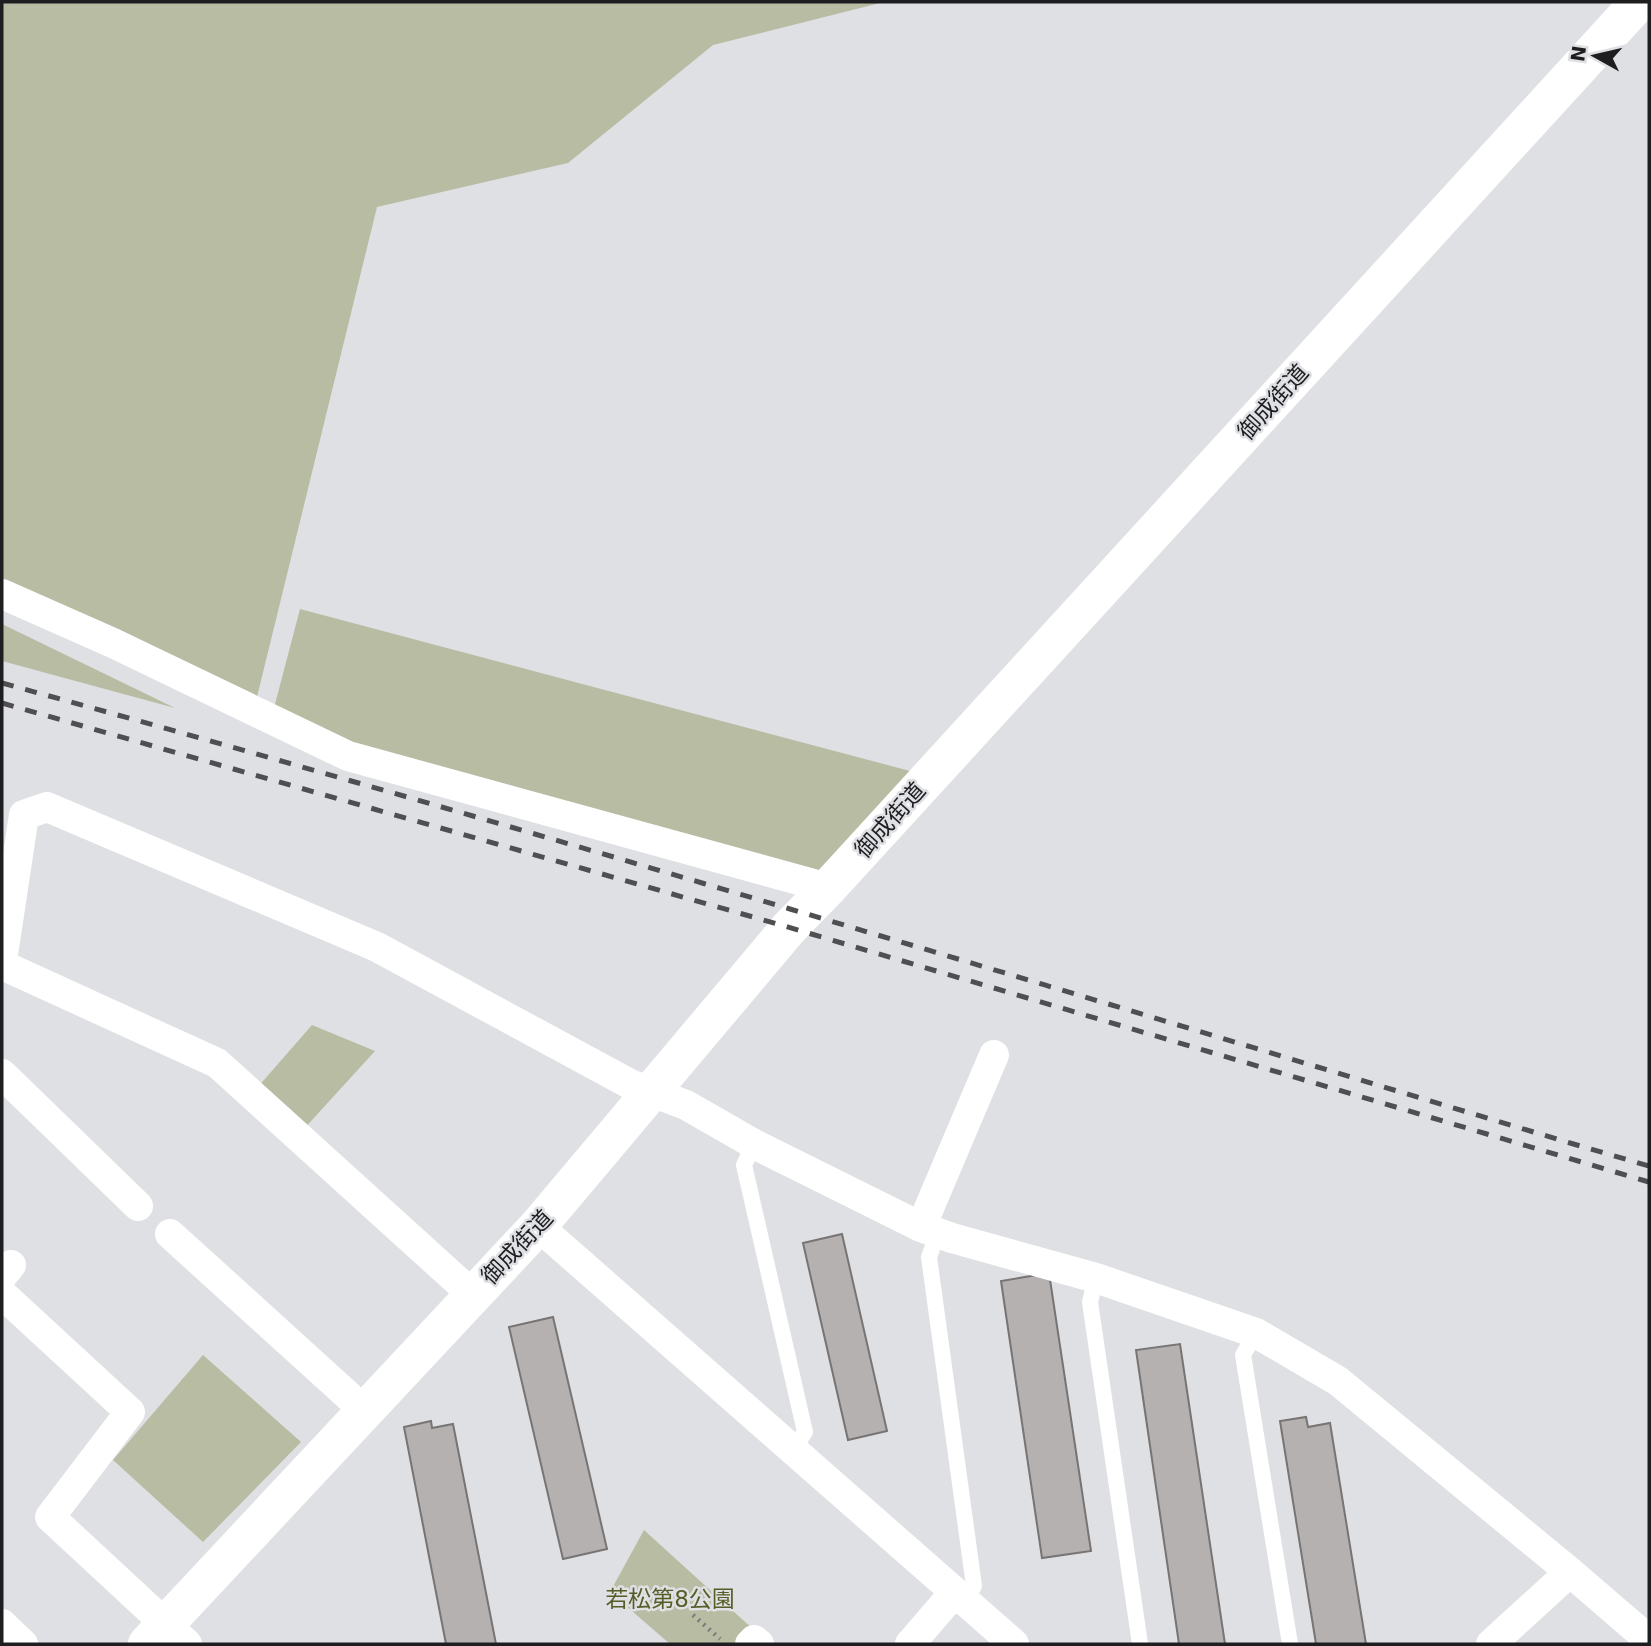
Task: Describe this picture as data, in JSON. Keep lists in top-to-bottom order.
{
  "streets": {
    "street": ["御成街道"]
  },
  "parks": ["若松第8公園"],
  "north": "left"
}
